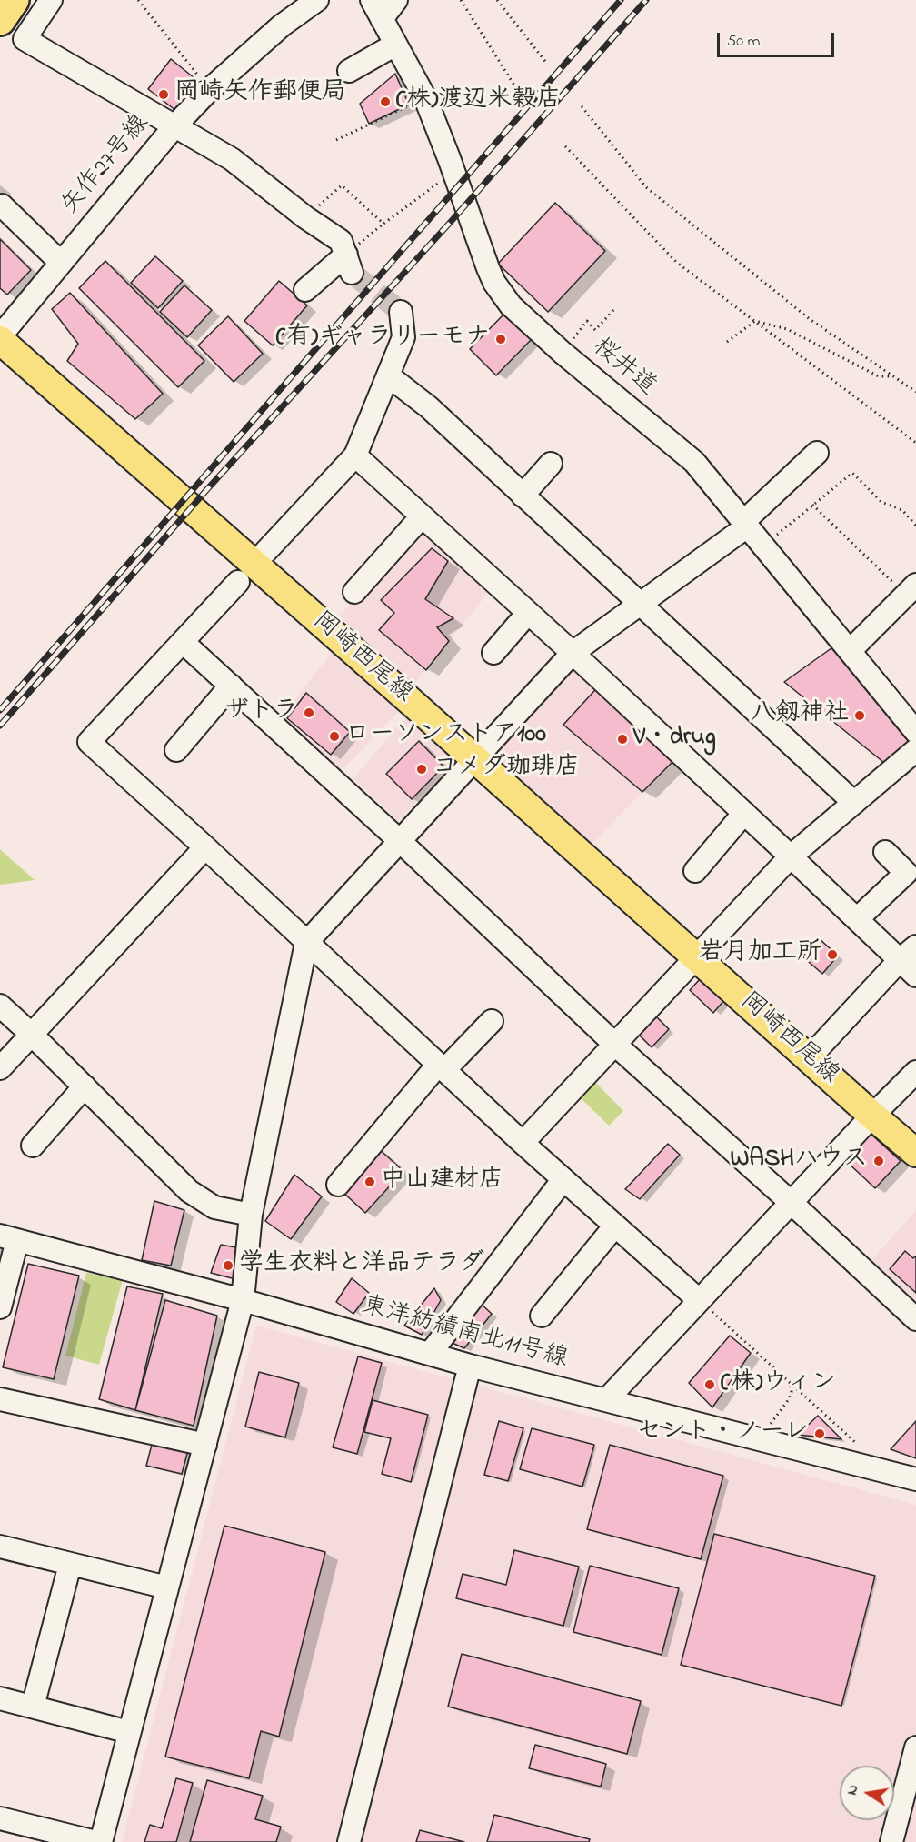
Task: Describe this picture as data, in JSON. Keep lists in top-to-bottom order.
{
  "streets": {
    "main road": ["岡崎西尾線"],
    "street": ["矢作27号線", "桜井道", "東洋紡績南北11号線"]
  },
  "crossings": [
    ["矢作27号線", "岡崎西尾線"]
  ],
  "places": [
    "岡崎矢作郵便局",
    "(株)渡辺米穀店",
    "(有)ギャラリーモナ",
    "ザトラ",
    "八剱神社",
    "ローソンストア100",
    "V・drug",
    "コメダ珈琲店",
    "岩月加工所",
    "WASHハウス",
    "中山建材店",
    "学生衣料と洋品テラダ",
    "(株)ウィン",
    "セント・ノーレ"
  ],
  "scale_bar": "50 m",
  "north": "left"
}
